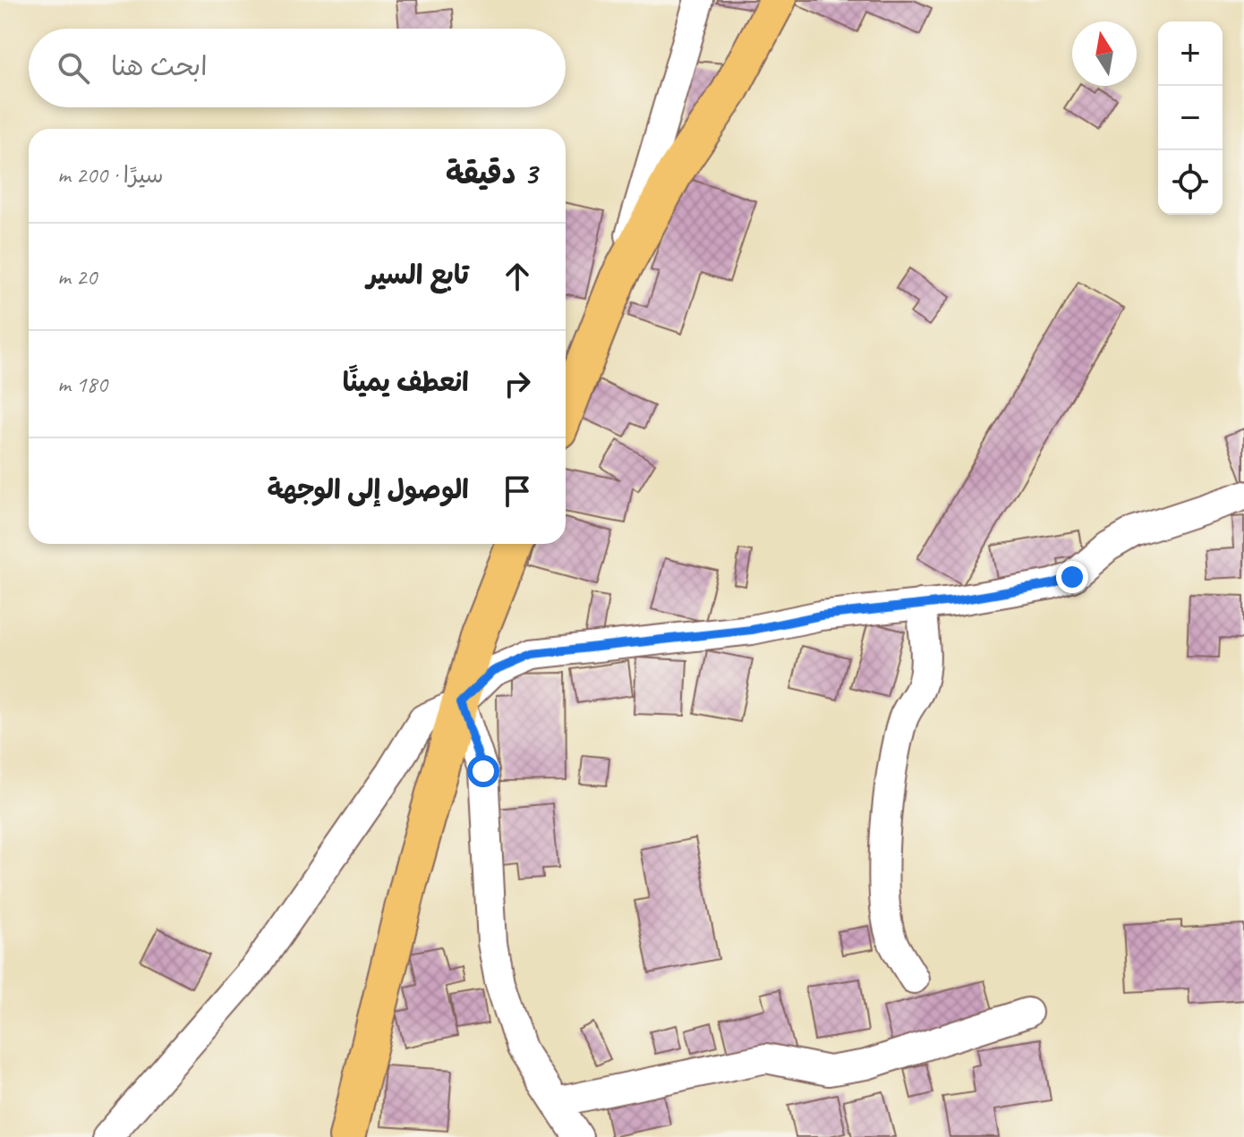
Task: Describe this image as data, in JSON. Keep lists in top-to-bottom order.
{
  "north": "top",
  "page": {
    "map_buttons": ["+", "−"],
    "search": "ابحث هنا",
    "heading": ["3 دقيقة", "سيرًا · 200 m"],
    "list": [
      ["تابع السير", "20 m"],
      ["انعطف يمينًا", "180 m"],
      "الوصول إلى الوجهة"
    ]
  }
}
